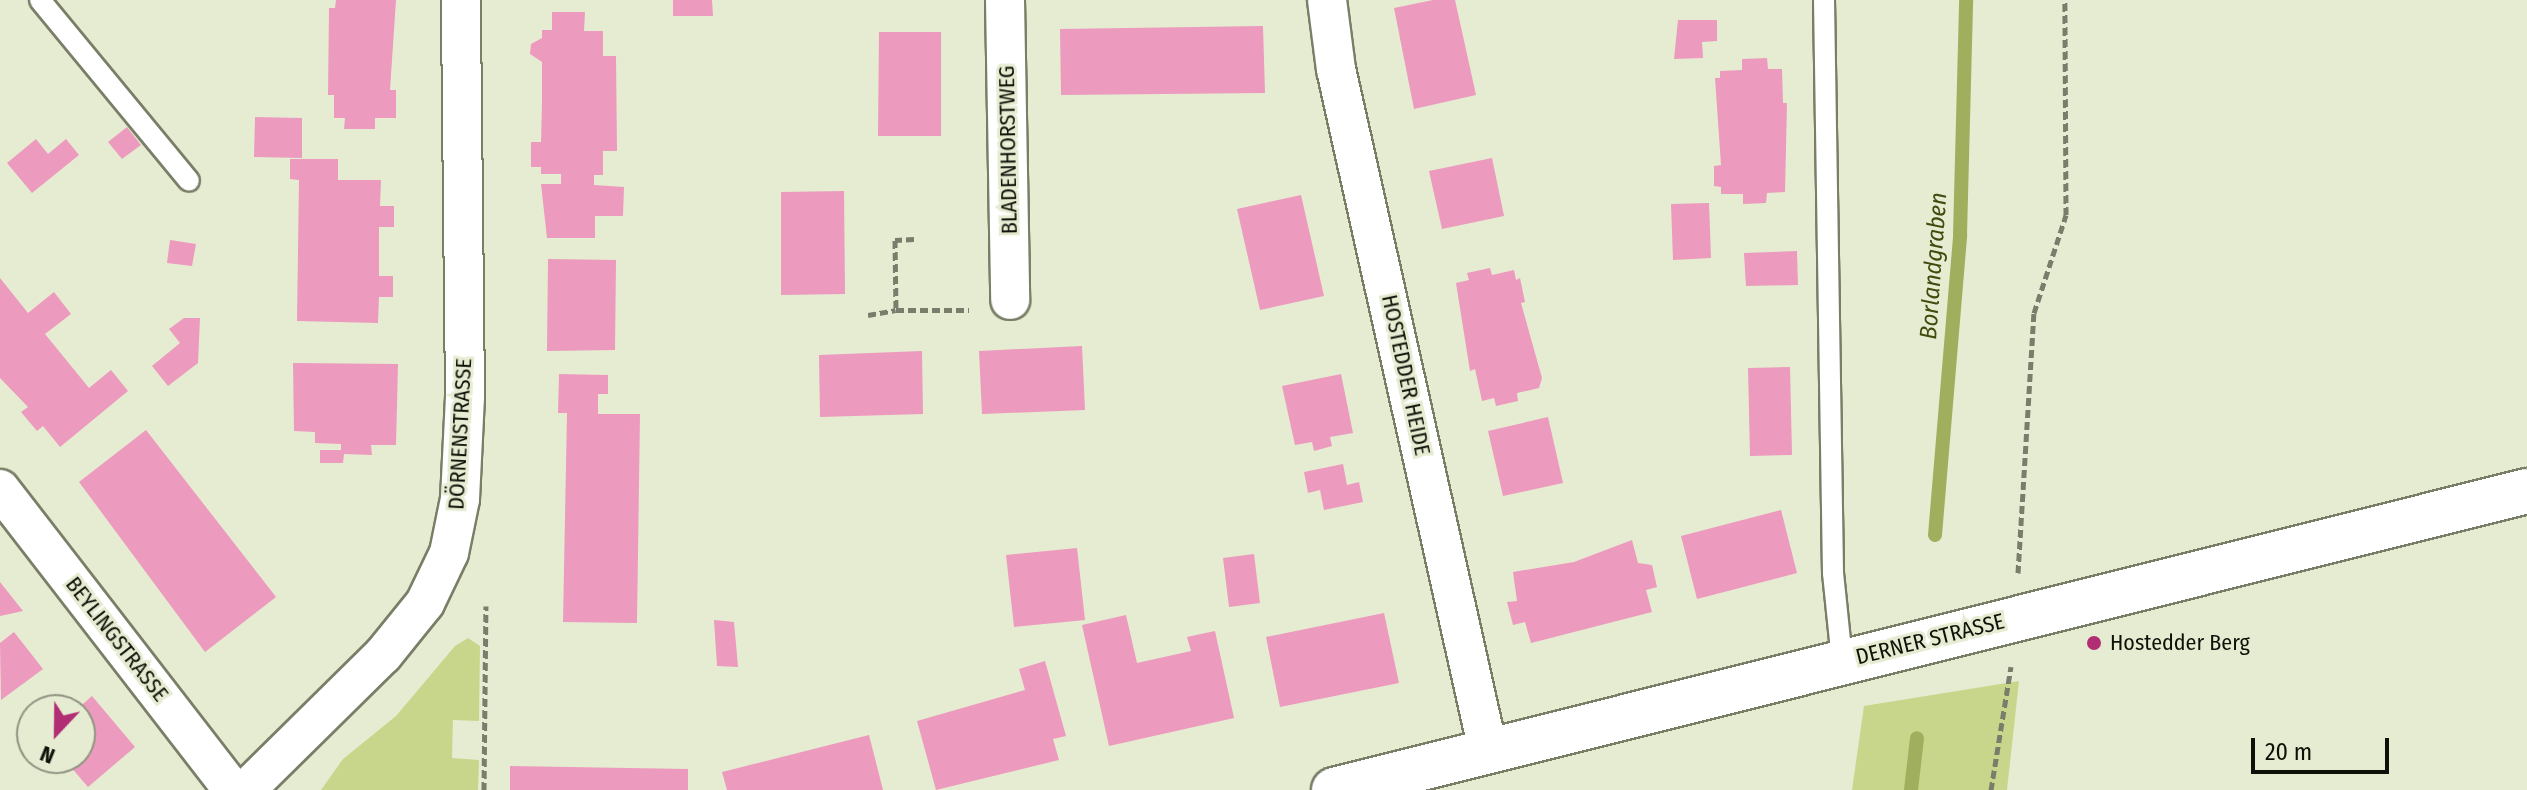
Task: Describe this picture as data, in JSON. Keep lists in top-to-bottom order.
{
  "streets": {
    "main road": ["DERNER STRASSE"],
    "street": [
      "BLADENHORSTWEG",
      "HOSTEDDER HEIDE",
      "DÖRNENSTRASSE",
      "BEYLINGSTRASSE"
    ]
  },
  "crossings": [
    ["HOSTEDDER HEIDE", "DERNER STRASSE"]
  ],
  "water": ["Borlandgraben"],
  "places": ["Hostedder Berg"],
  "scale_bar": "20 m",
  "north": "bottom"
}
